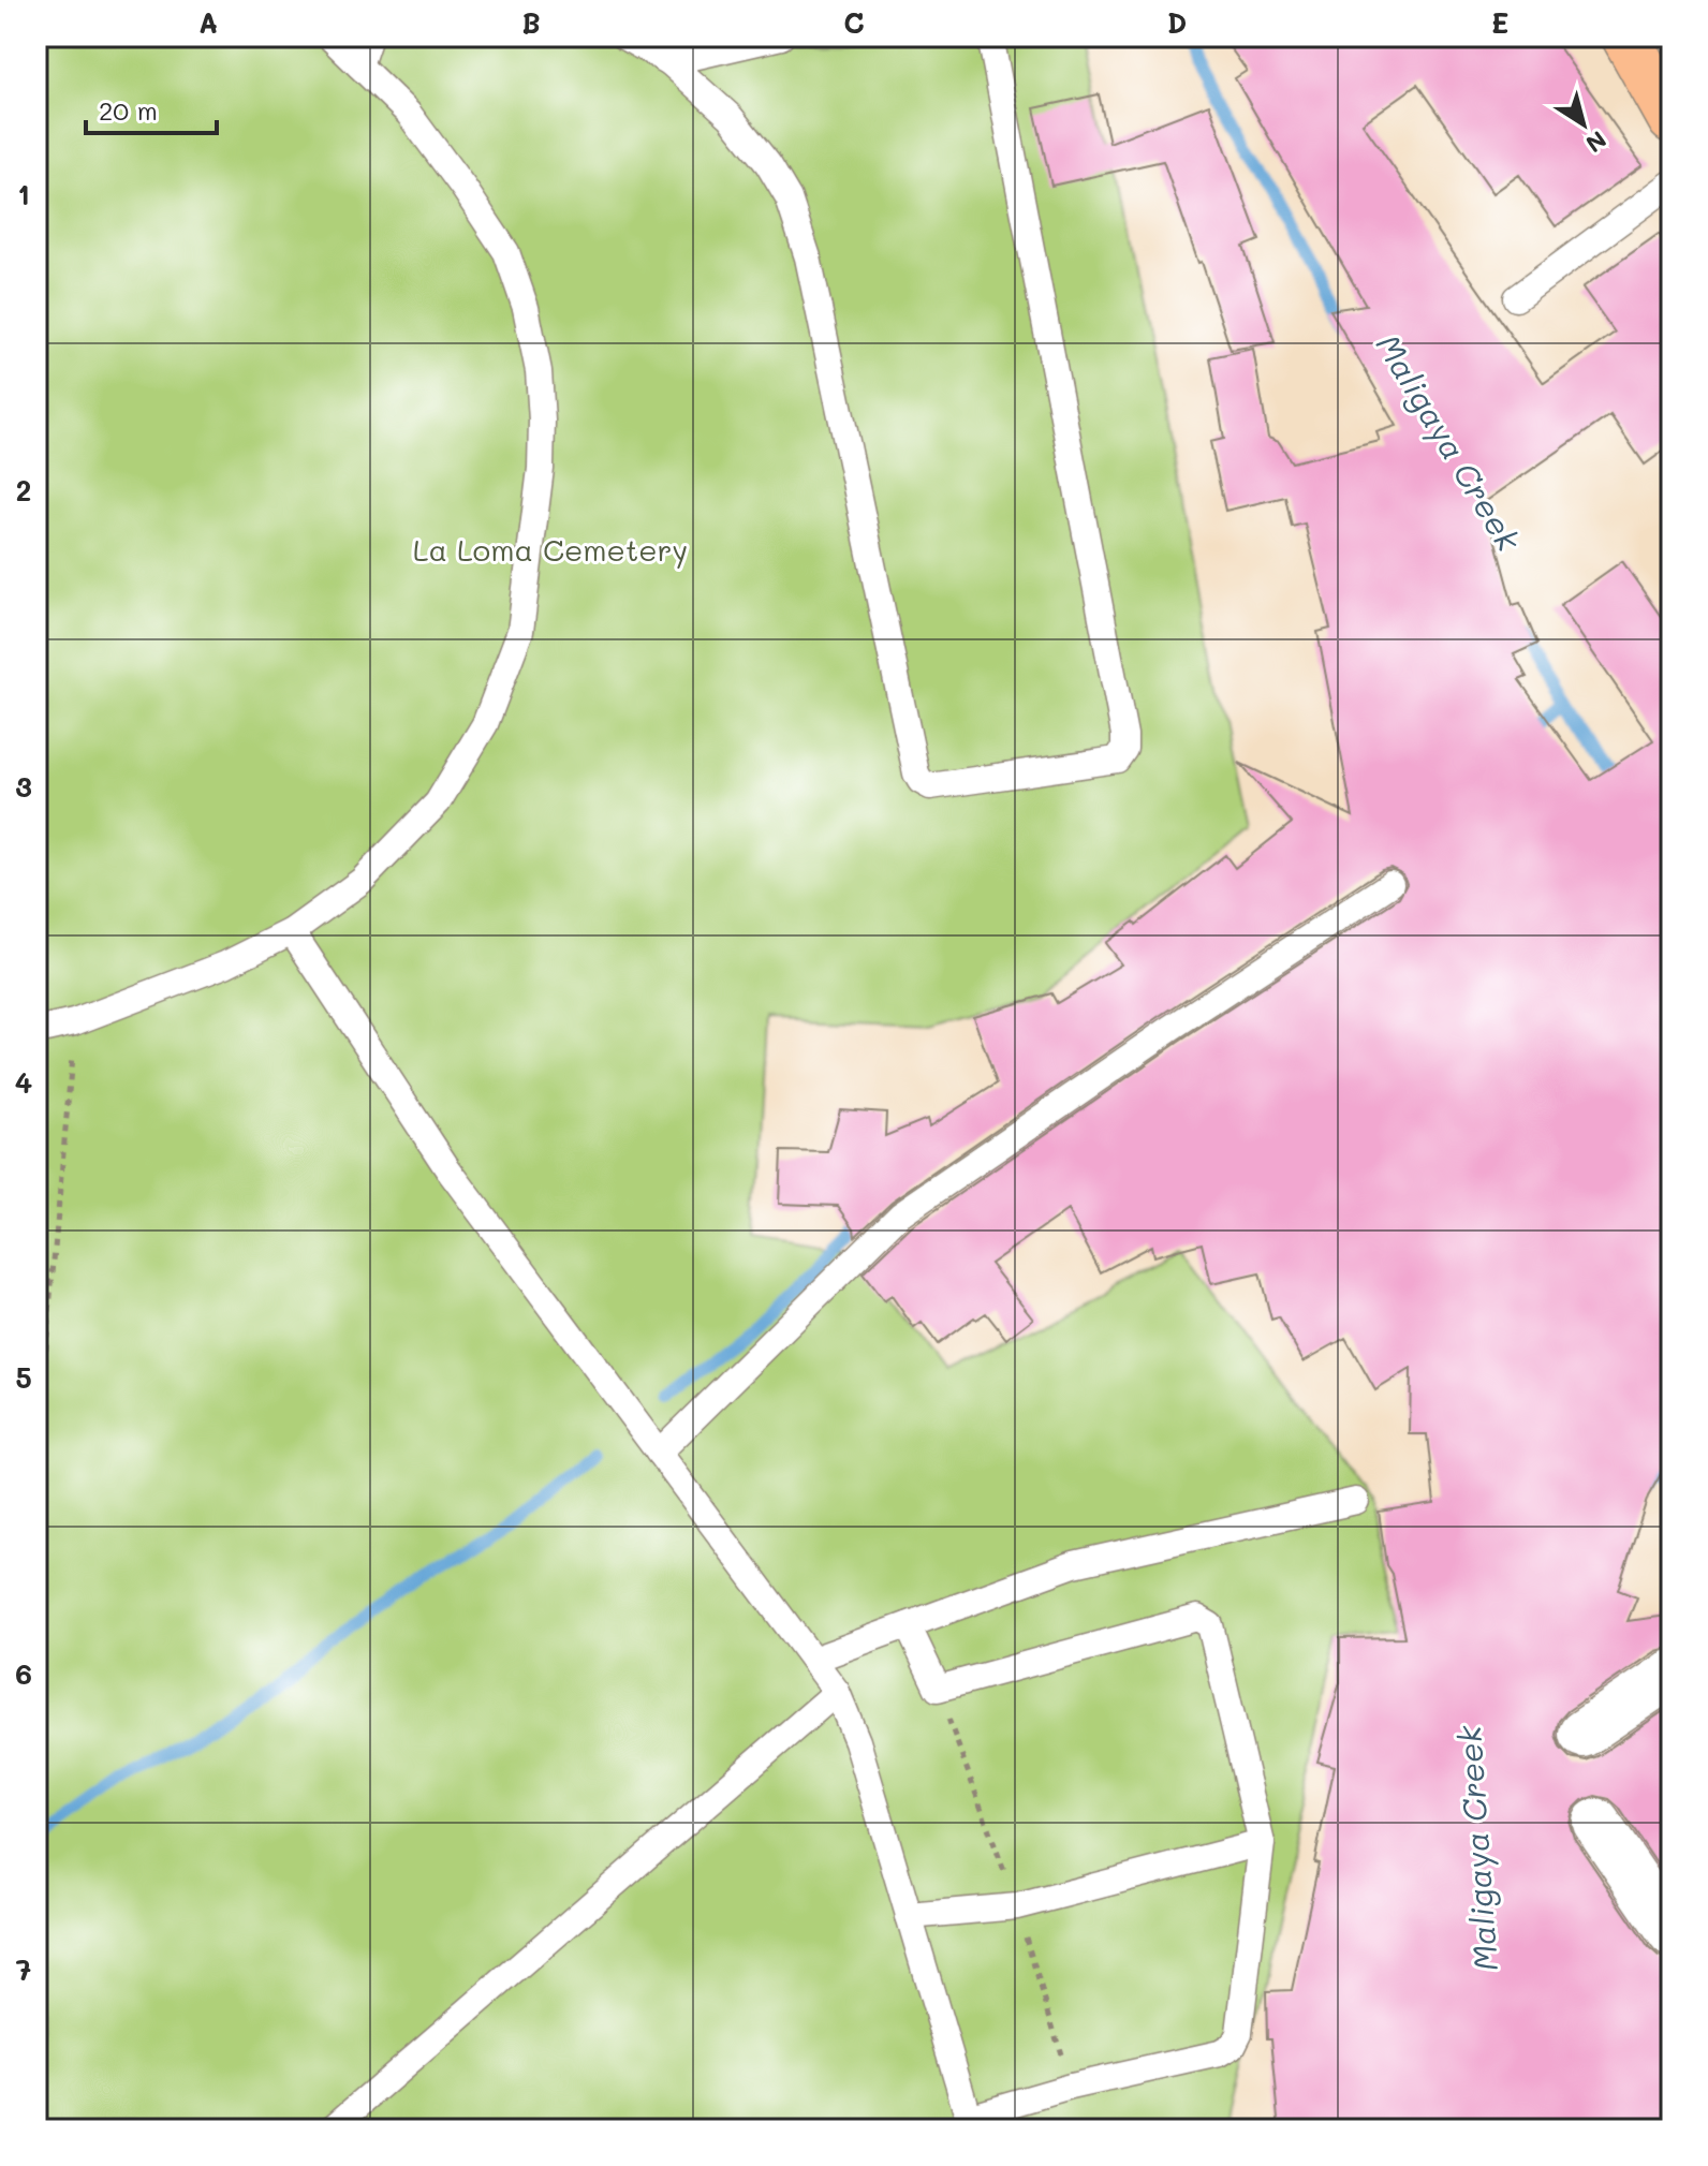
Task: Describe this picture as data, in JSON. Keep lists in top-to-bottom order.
{
  "water": ["Maligaya Creek"],
  "parks": ["La Loma Cemetery"],
  "scale_bar": "20 m",
  "north": "bottom right",
  "grid": {
    "columns": [
      "A",
      "B",
      "C",
      "D",
      "E"
    ],
    "rows": [
      "1",
      "2",
      "3",
      "4",
      "5",
      "6",
      "7"
    ]
  }
}
